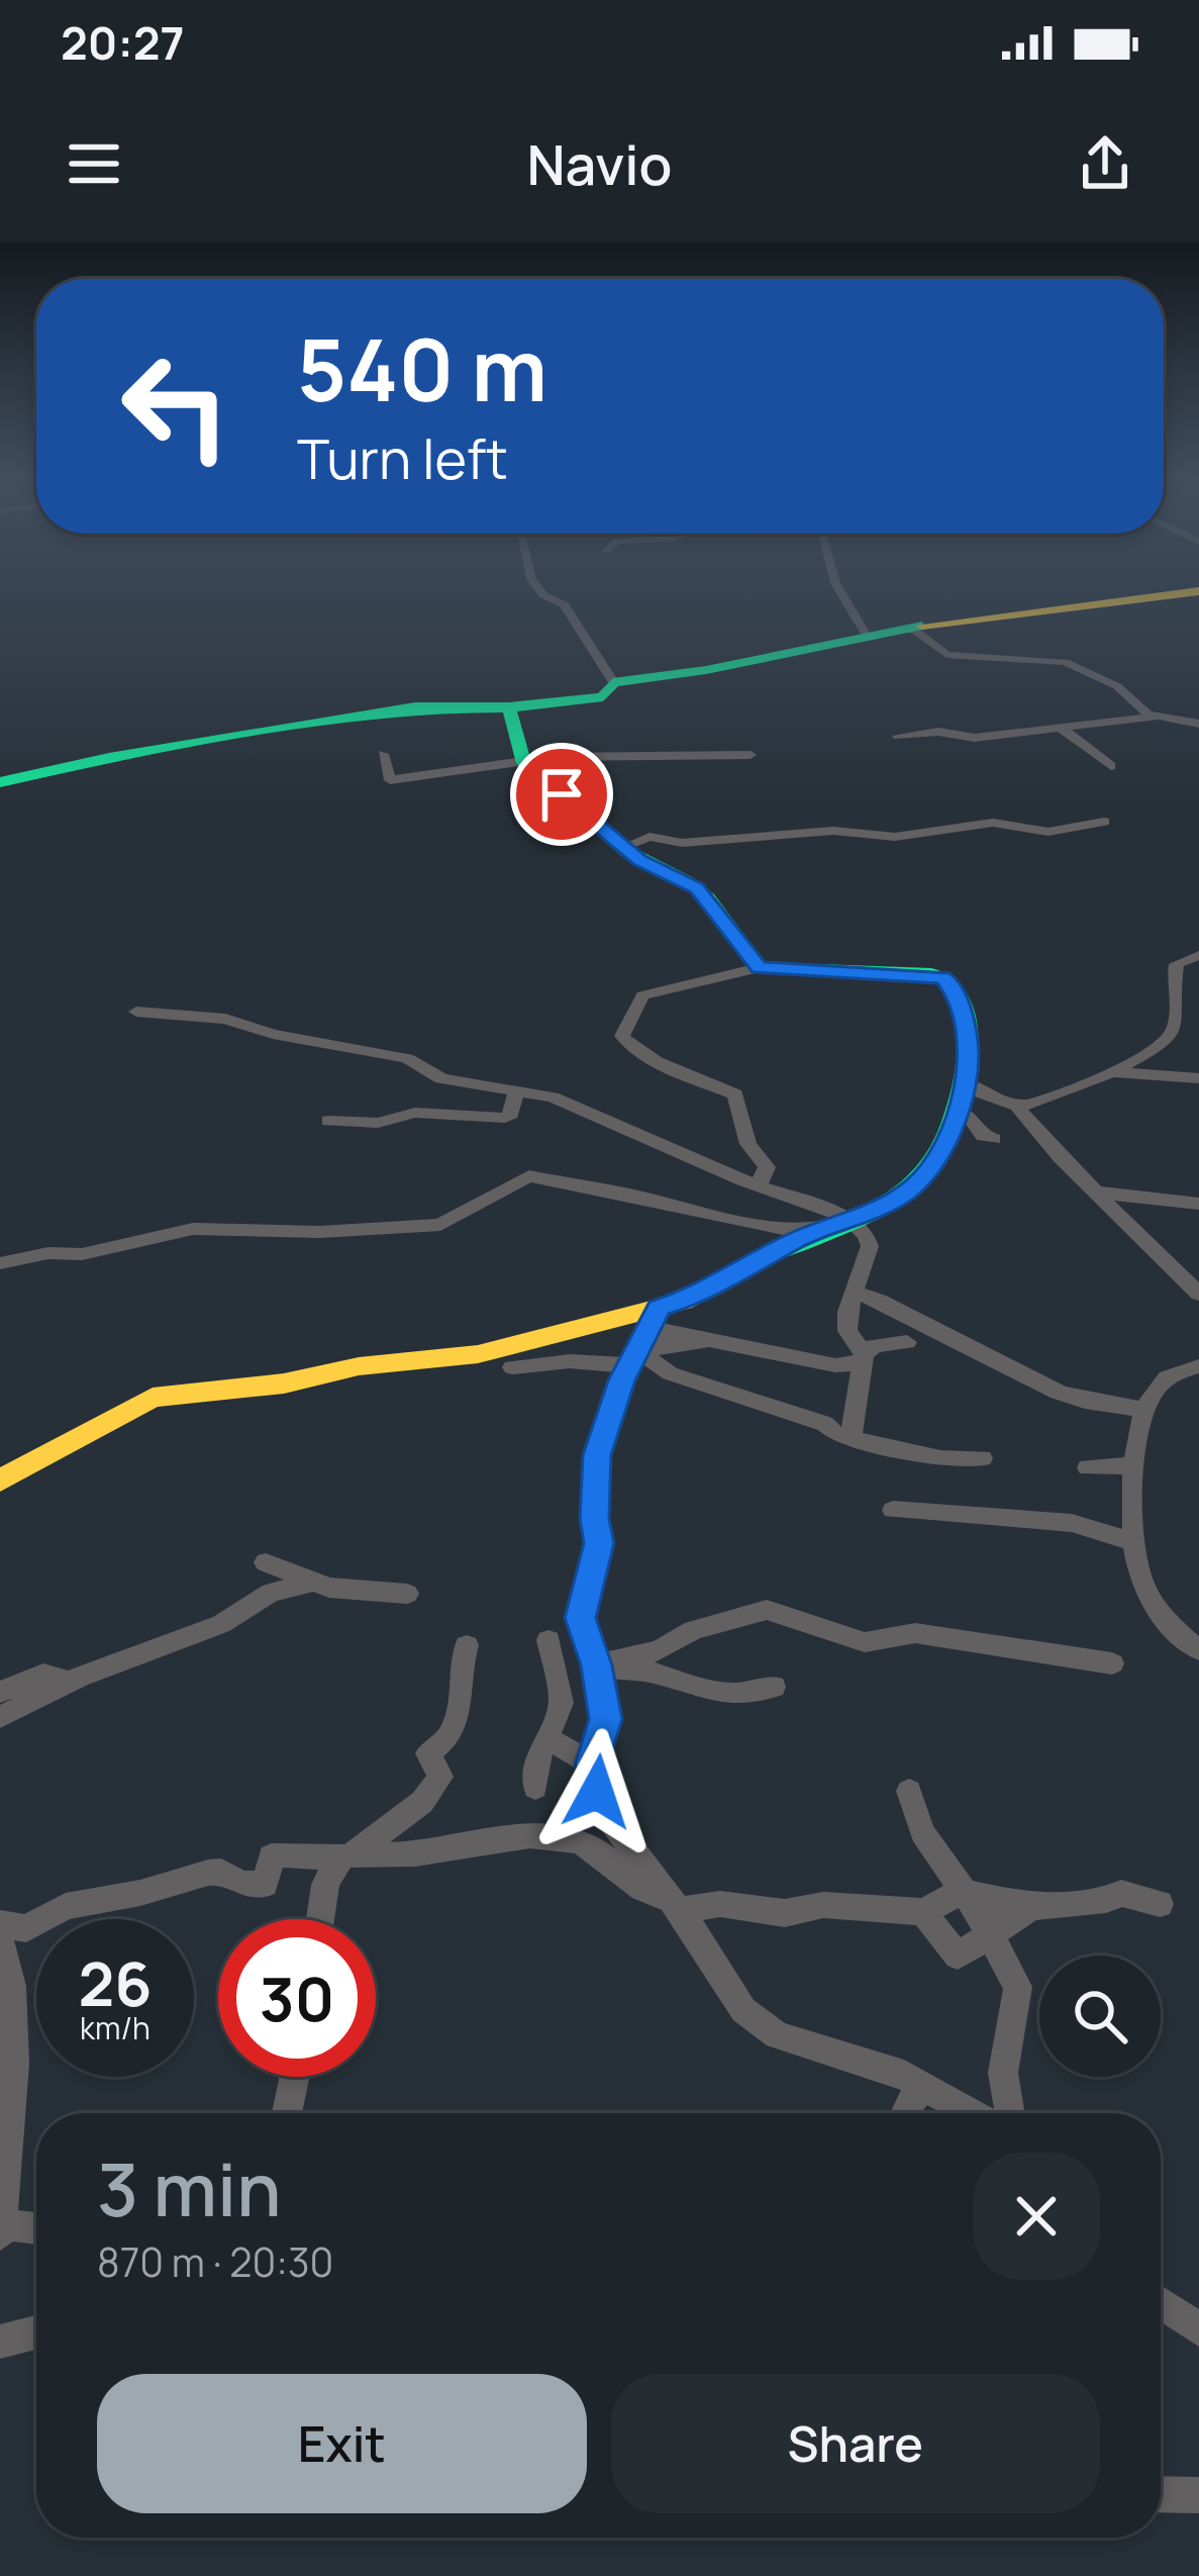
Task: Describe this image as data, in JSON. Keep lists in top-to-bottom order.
{
  "page": {
    "status": "20:27",
    "header": "Navio",
    "turn": ["540 m", "Turn left"],
    "speed": "26 km/h",
    "limit": "30",
    "heading": ["3 min", "870 m · 20:30"],
    "buttons": ["Exit", "Share"]
  }
}
